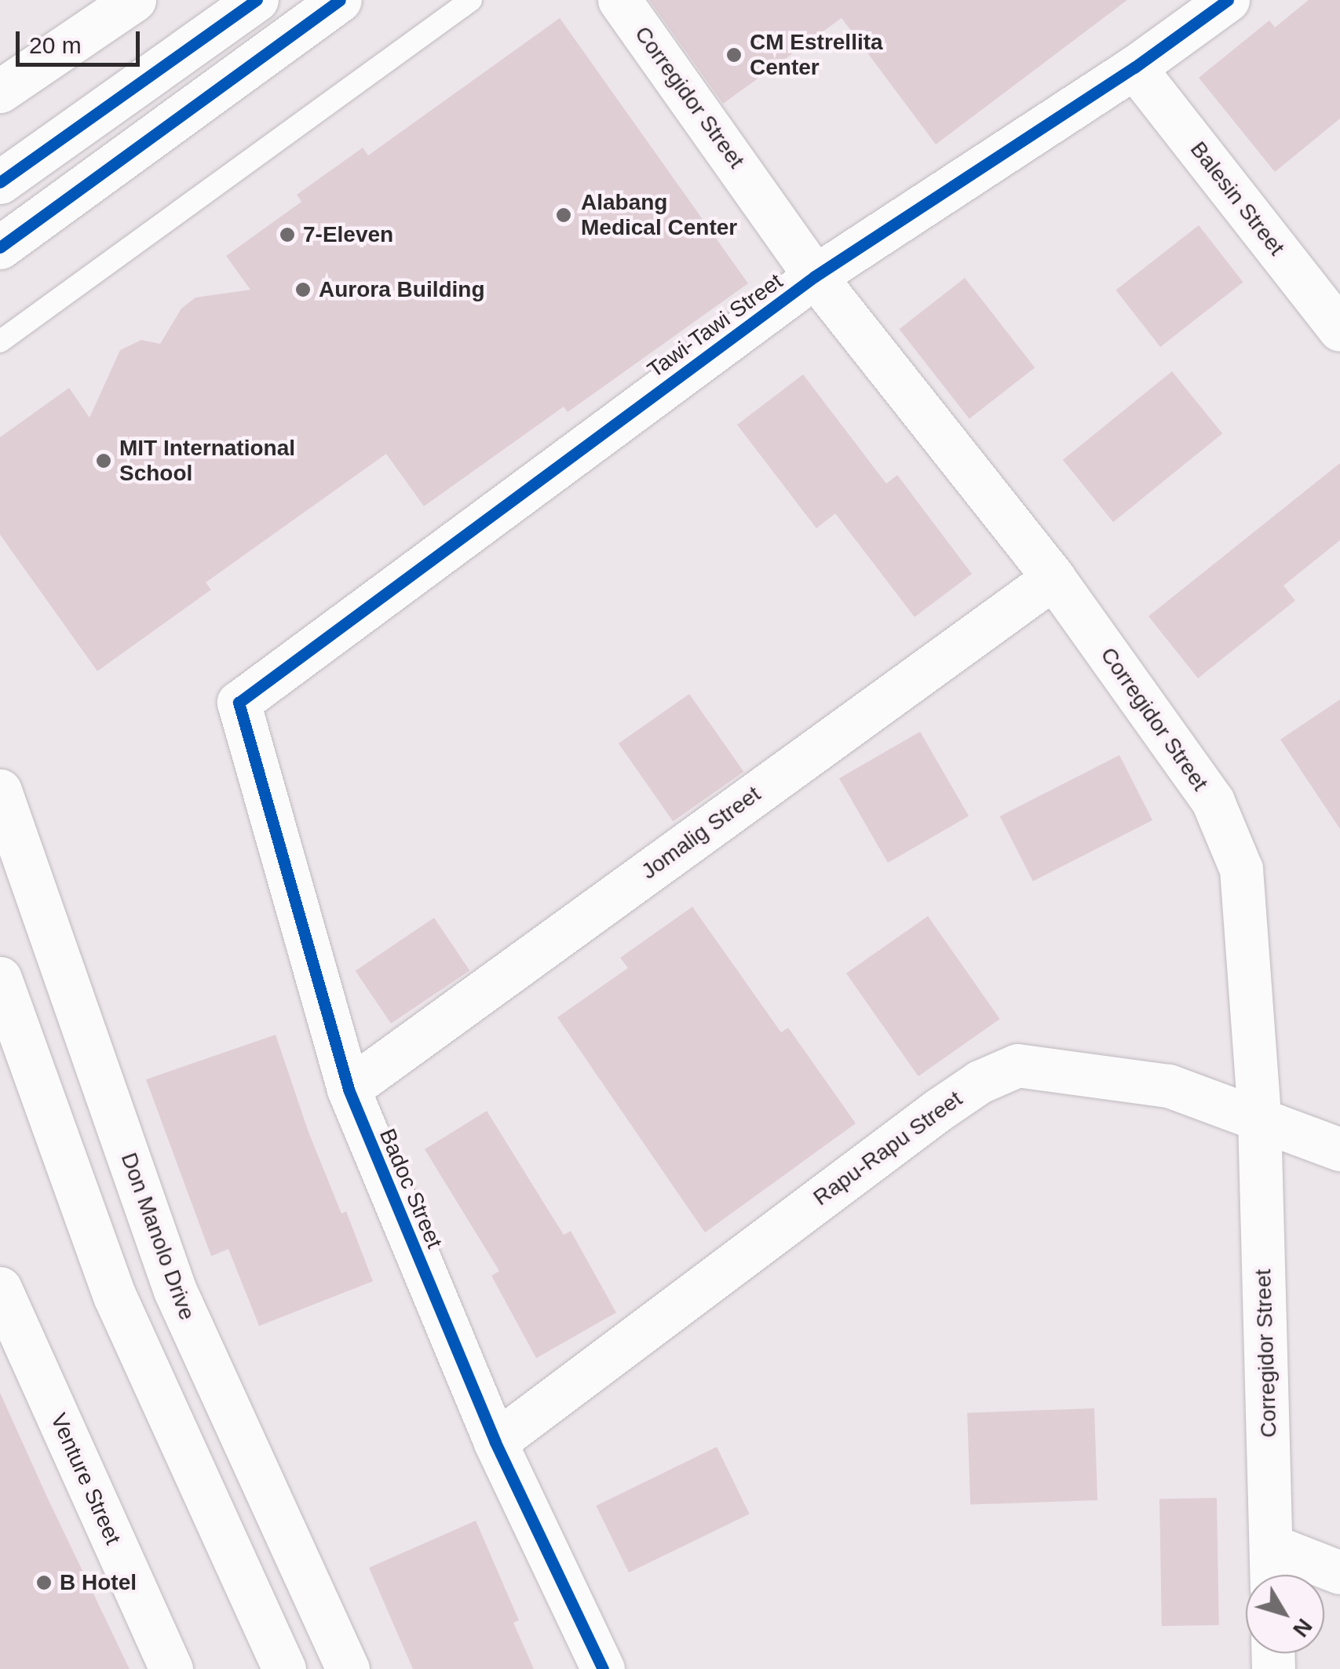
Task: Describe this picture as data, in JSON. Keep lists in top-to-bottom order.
{
  "streets": {
    "main road": [
      "Corregidor Street",
      "Balesin Street",
      "Tawi-Tawi Street",
      "Jomalig Street",
      "Rapu-Rapu Street",
      "Badoc Street",
      "Don Manolo Drive",
      "Venture Street"
    ]
  },
  "crossings": [
    ["Corregidor Street", "Tawi-Tawi Street"],
    ["Corregidor Street", "Jomalig Street"],
    ["Corregidor Street", "Rapu-Rapu Street"],
    ["Balesin Street", "Tawi-Tawi Street"],
    ["Tawi-Tawi Street", "Badoc Street"],
    ["Jomalig Street", "Badoc Street"],
    ["Rapu-Rapu Street", "Badoc Street"]
  ],
  "places": [
    "CM Estrellita Center",
    "Alabang Medical Center",
    "7-Eleven",
    "Aurora Building",
    "MIT International School",
    "B Hotel"
  ],
  "scale_bar": "20 m",
  "north": "bottom right"
}
